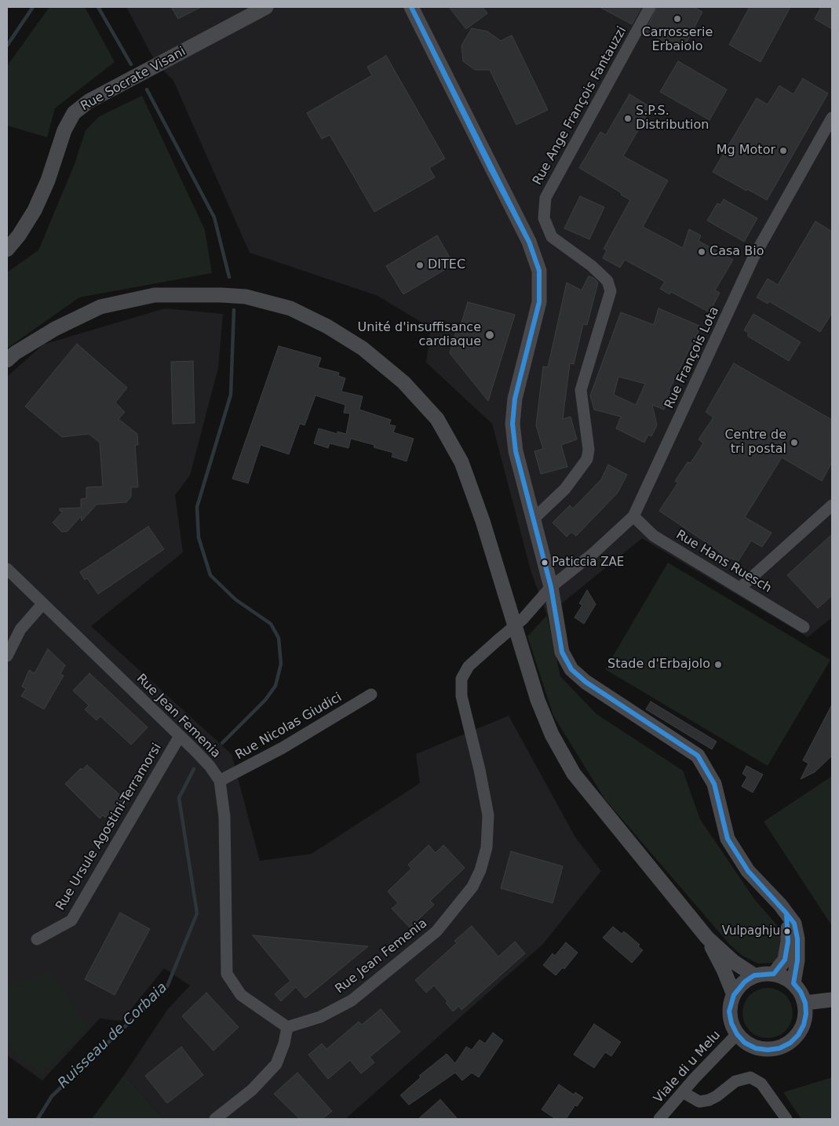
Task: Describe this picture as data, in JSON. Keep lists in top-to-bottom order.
{
  "streets": {
    "street": [
      "Rue Socrate Visani",
      "Rue Ange François Fantauzzi",
      "Rue François Lota",
      "Rue Hans Ruesch",
      "Rue Jean Femenia",
      "Rue Nicolas Giudici",
      "Rue Ursule Agostini-Terramorsi",
      "Viale di u Melu"
    ]
  },
  "crossings": [
    ["Rue François Lota", "Rue Hans Ruesch"],
    ["Rue François Lota", "Rue Jean Femenia"],
    ["Rue Jean Femenia", "Rue Nicolas Giudici"],
    ["Rue Jean Femenia", "Rue Ursule Agostini-Terramorsi"]
  ],
  "water": ["Ruisseau de Corbaia"],
  "places": [
    "Carrosserie Erbaiolo",
    "S.P.S. Distribution",
    "Mg Motor",
    "Casa Bio",
    "DITEC",
    "Unité d'insuffisance cardiaque",
    "Centre de tri postal",
    "Paticcia ZAE",
    "Stade d'Erbajolo",
    "Vulpaghju"
  ]
}
